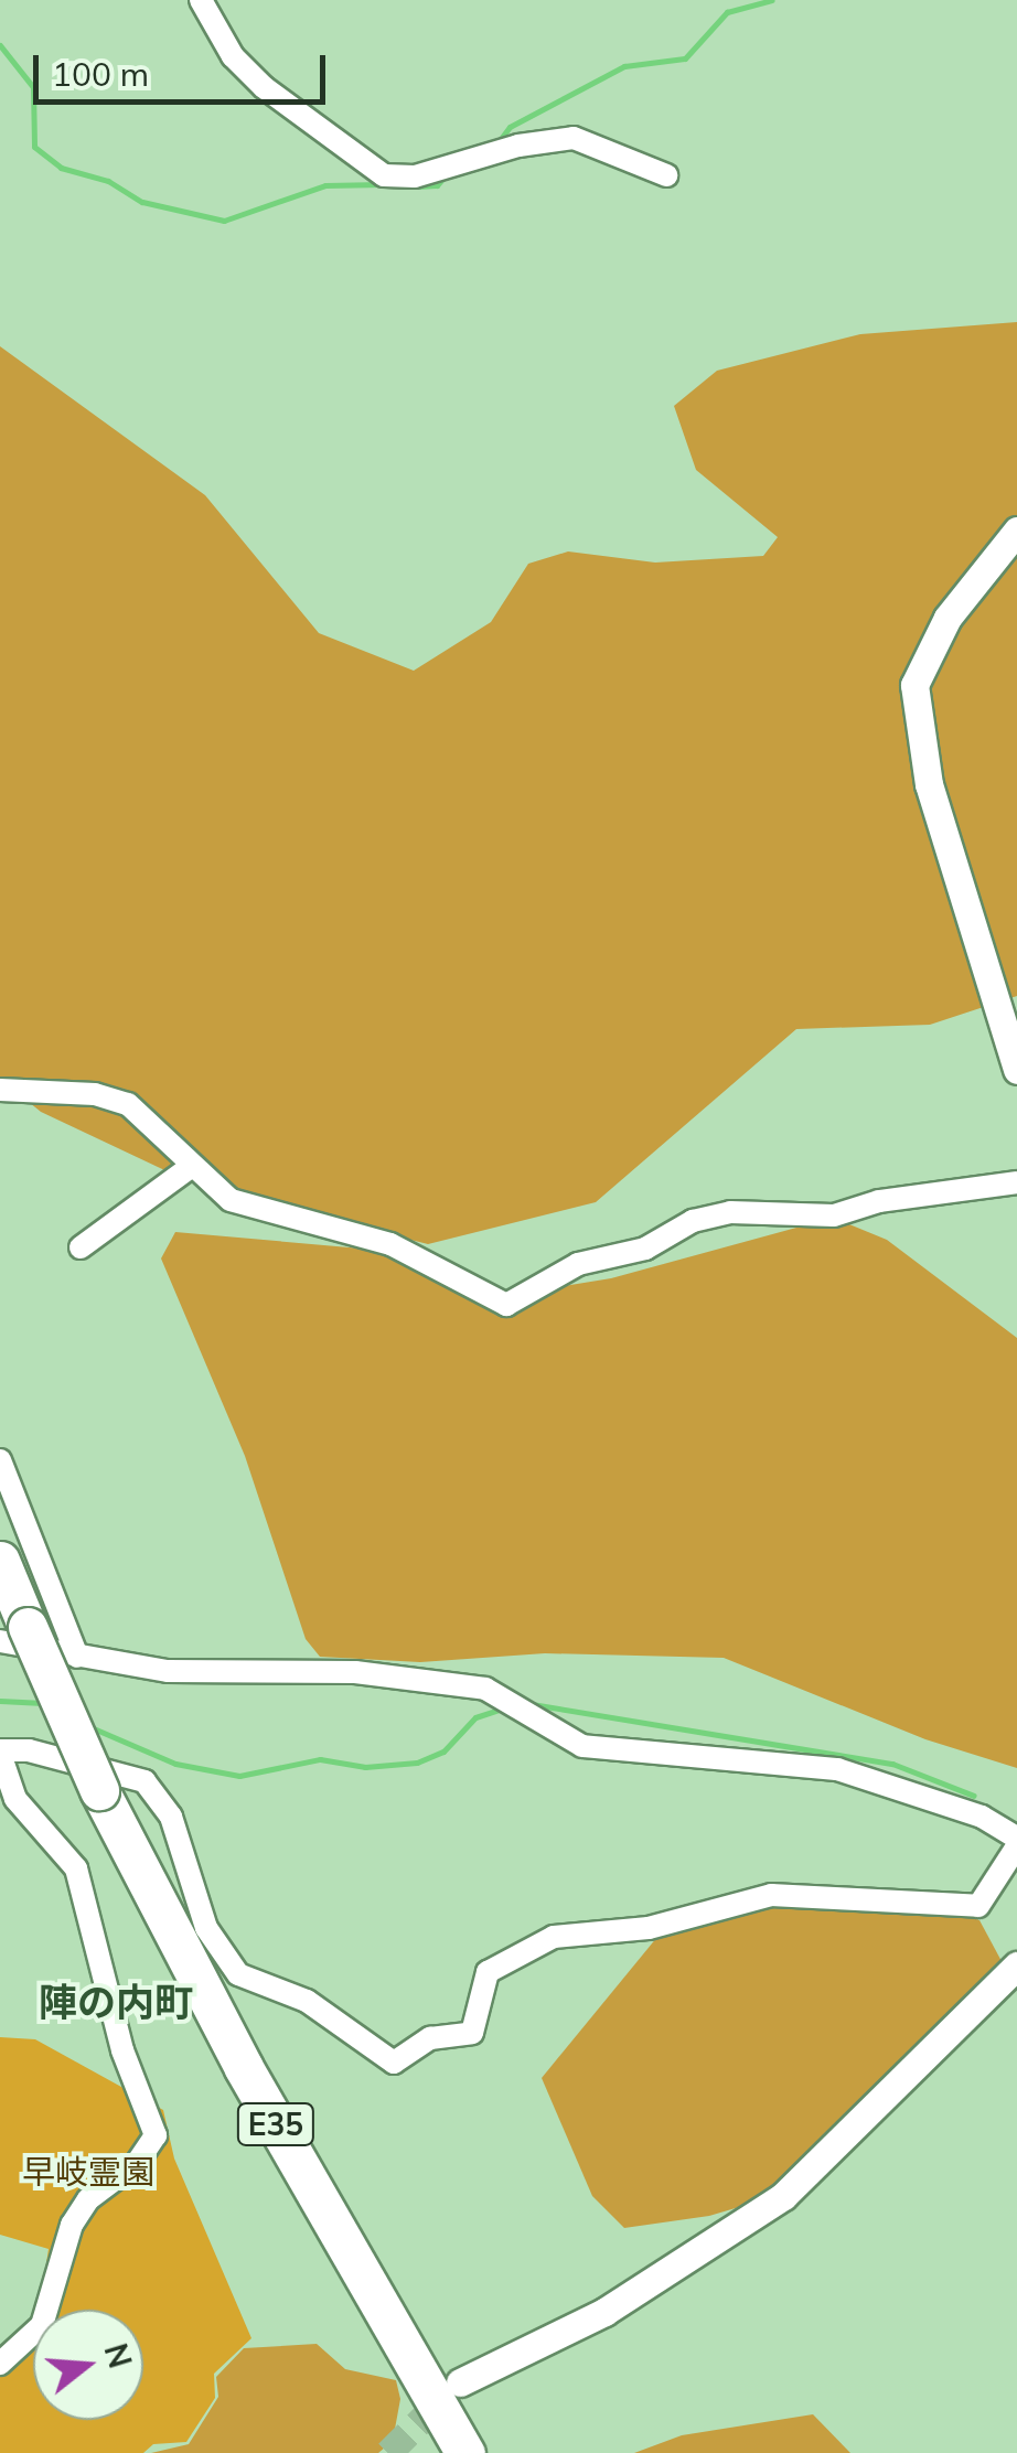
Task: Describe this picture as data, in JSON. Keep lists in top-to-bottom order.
{
  "streets": {
    "highway": ["E35"]
  },
  "districts": ["陣の内町"],
  "parks": ["早岐霊園"],
  "scale_bar": "100 m",
  "north": "right"
}
